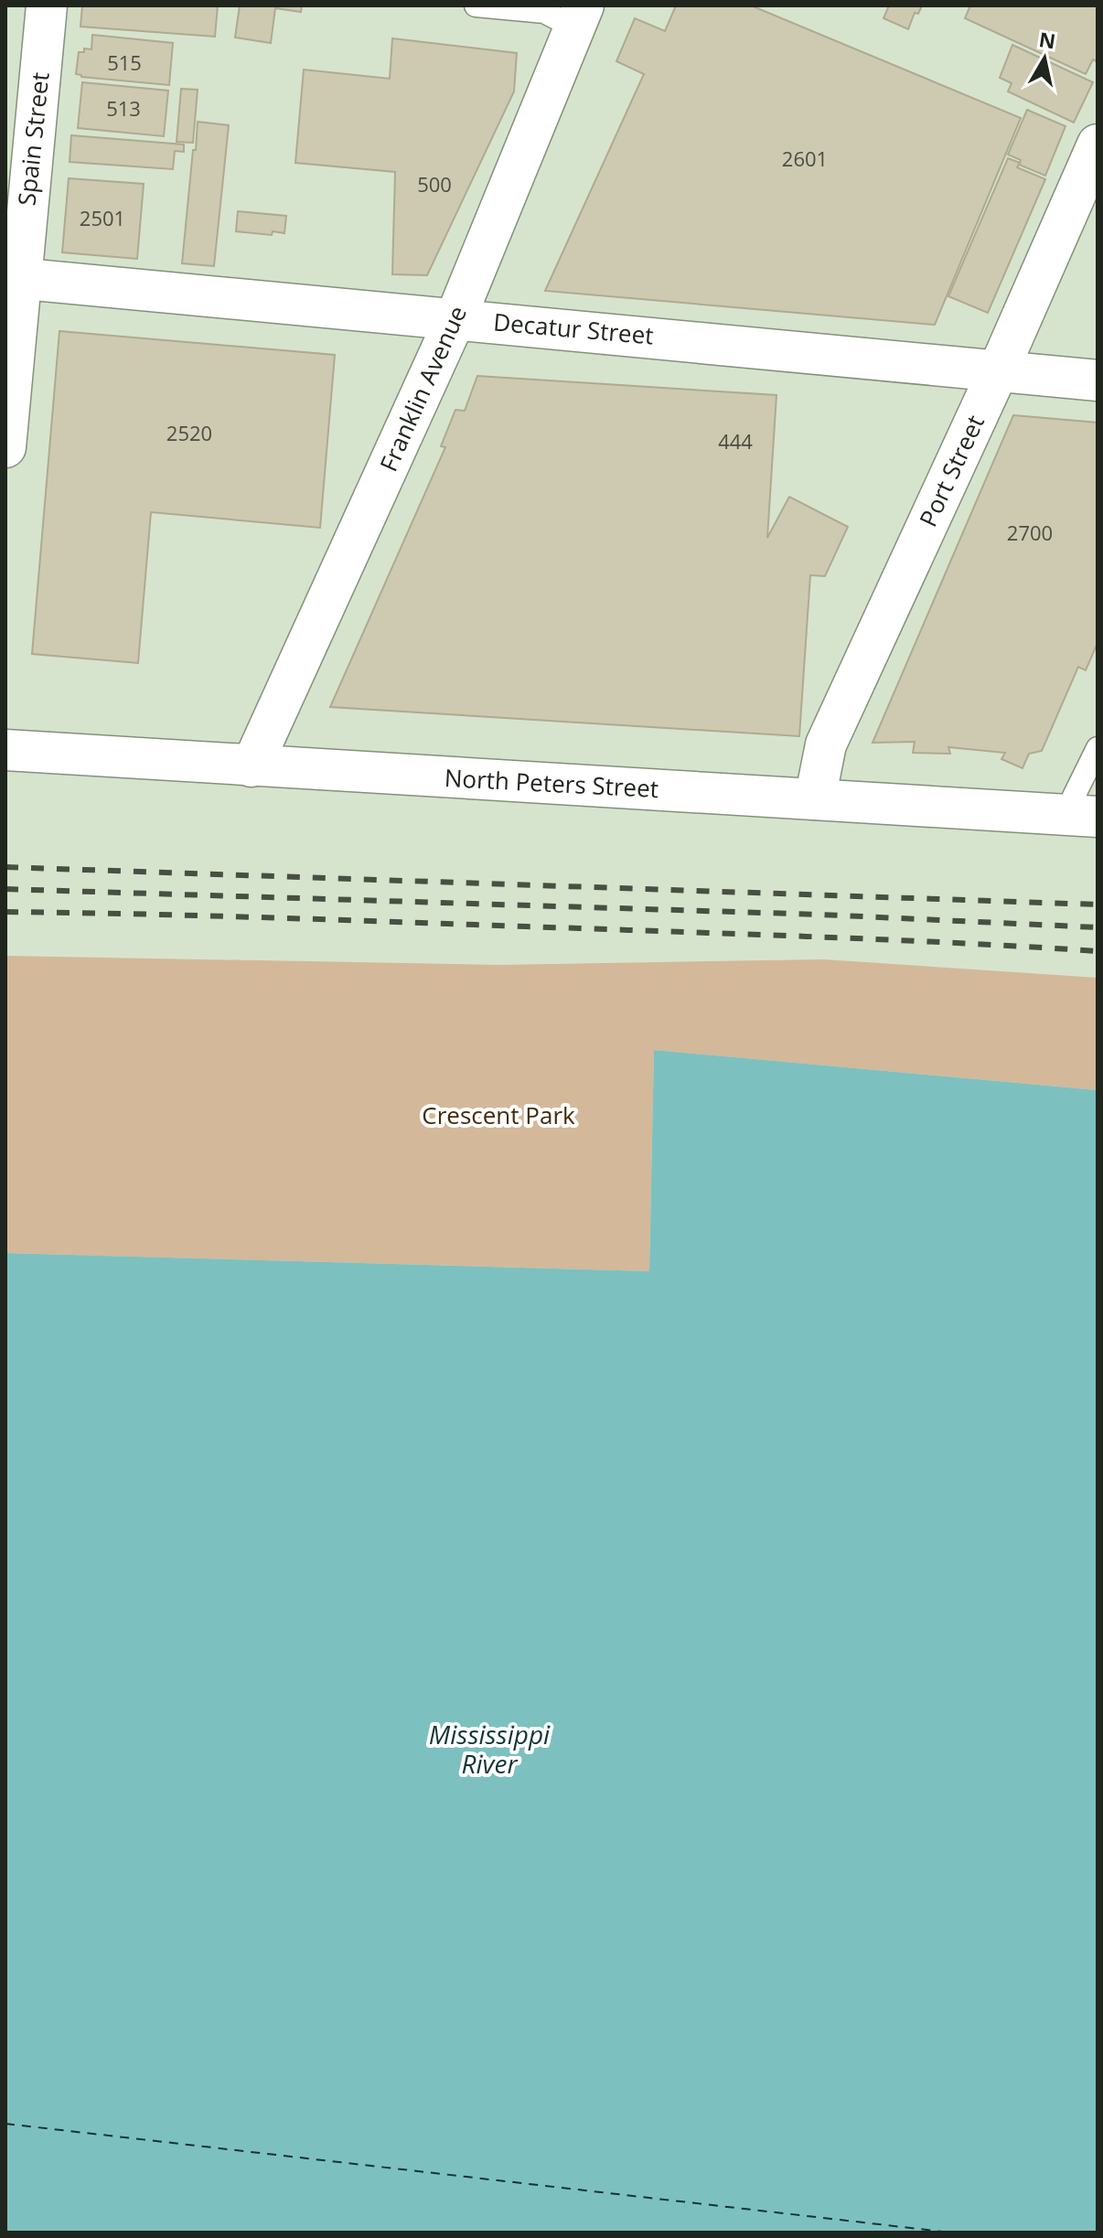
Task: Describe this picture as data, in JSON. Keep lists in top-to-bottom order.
{
  "streets": {
    "street": [
      "Spain Street",
      "Decatur Street",
      "Franklin Avenue",
      "Port Street",
      "North Peters Street"
    ]
  },
  "crossings": [
    ["Spain Street", "Decatur Street"],
    ["Decatur Street", "Franklin Avenue"],
    ["Decatur Street", "Port Street"],
    ["Franklin Avenue", "North Peters Street"],
    ["Port Street", "North Peters Street"]
  ],
  "water": ["Mississippi River"],
  "parks": ["Crescent Park"],
  "house_numbers": [
    "515",
    "513",
    "2601",
    "500",
    "2501",
    "2520",
    "444",
    "2700"
  ],
  "north": "top"
}
